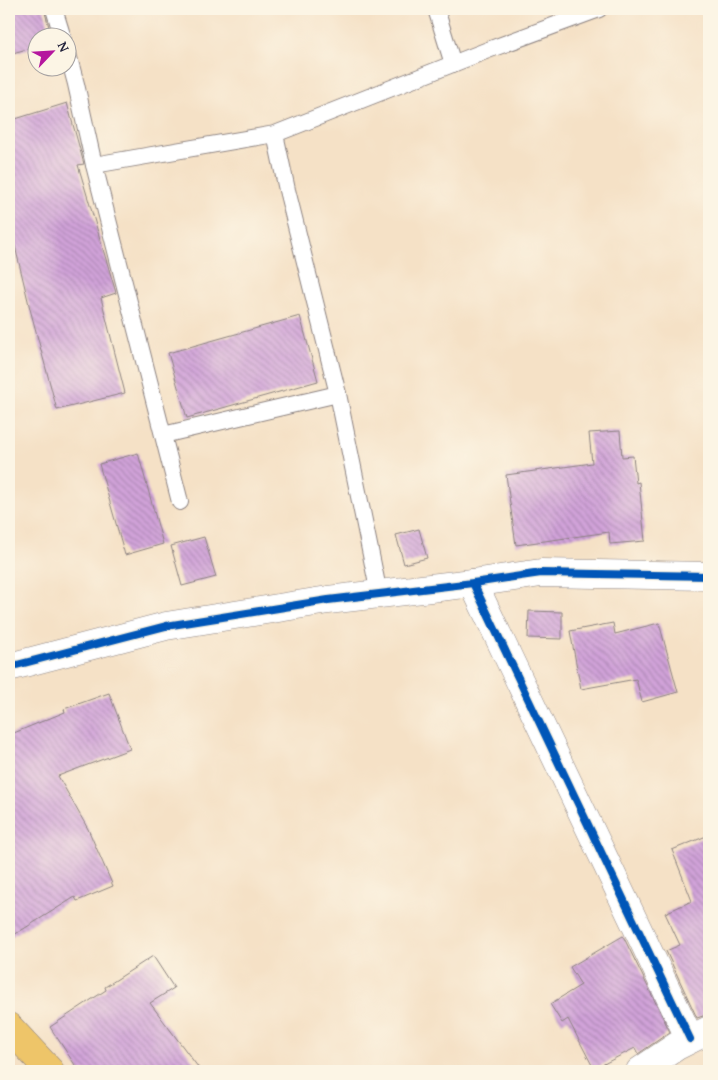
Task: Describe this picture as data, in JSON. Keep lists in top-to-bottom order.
{
  "north": "top right"
}
